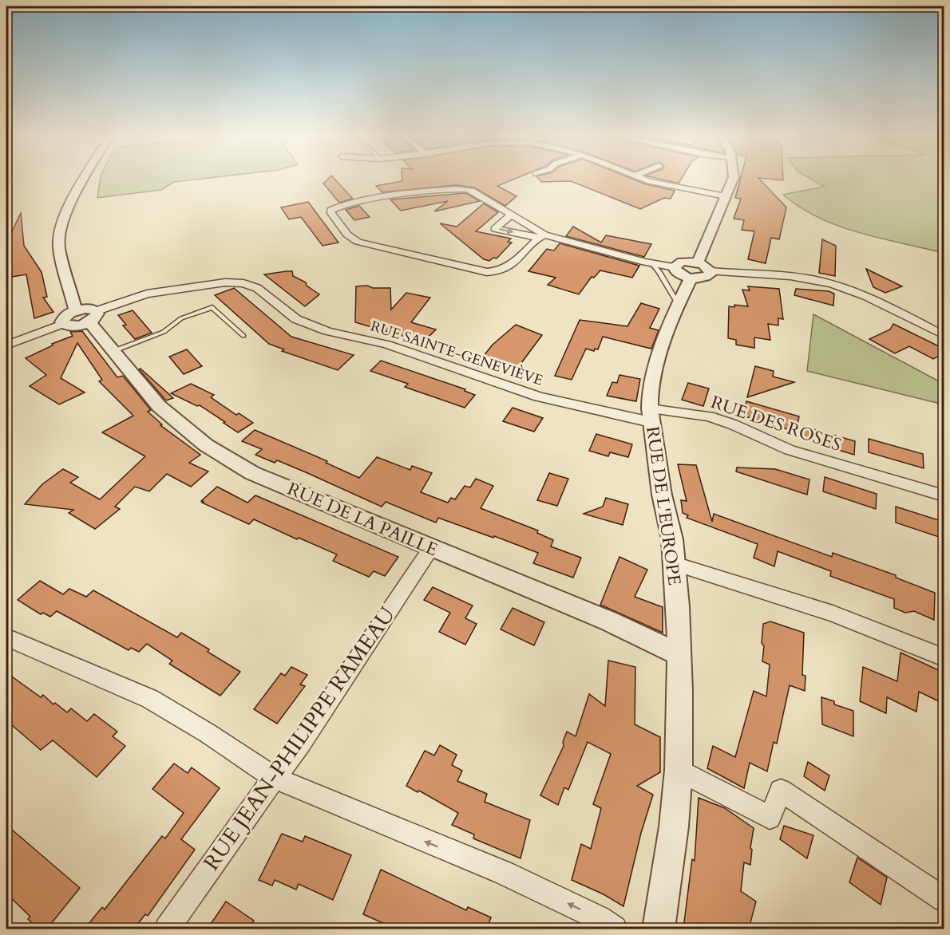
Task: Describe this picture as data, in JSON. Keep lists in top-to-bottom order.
{
  "streets": {
    "street": [
      "RUE SAINTE-GENEVIÈVE",
      "RUE DES ROSES",
      "RUE DE L'EUROPE",
      "RUE DE LA PAILLE",
      "RUE JEAN-PHILIPPE RAMEAU"
    ]
  },
  "crossings": [
    ["RUE SAINTE-GENEVIÈVE", "RUE DES ROSES"],
    ["RUE SAINTE-GENEVIÈVE", "RUE DE L'EUROPE"],
    ["RUE SAINTE-GENEVIÈVE", "RUE DE LA PAILLE"],
    ["RUE DES ROSES", "RUE DE L'EUROPE"],
    ["RUE DE L'EUROPE", "RUE DE LA PAILLE"],
    ["RUE DE LA PAILLE", "RUE JEAN-PHILIPPE RAMEAU"]
  ]
}
